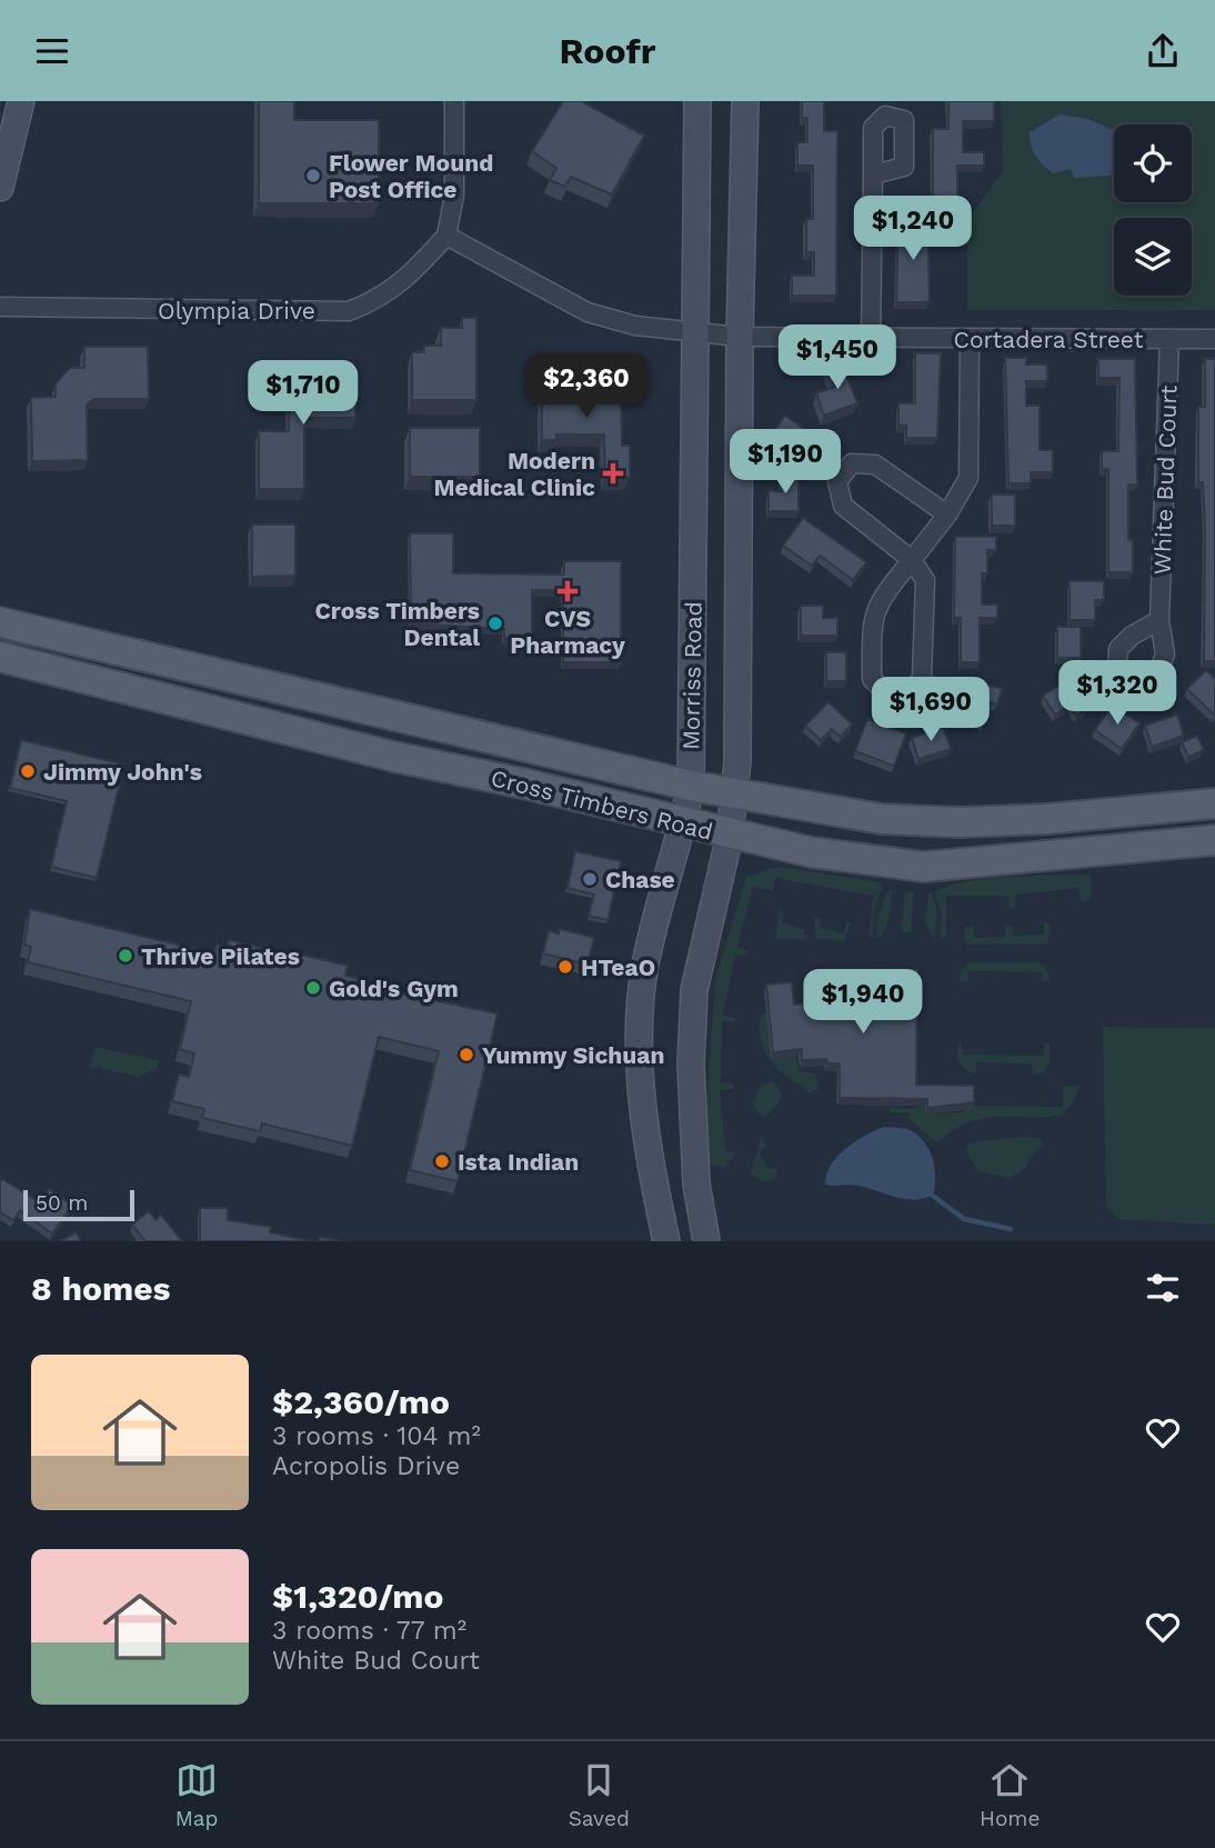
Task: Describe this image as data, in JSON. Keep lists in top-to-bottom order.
{
  "streets": {
    "main road": ["Morriss Road", "Cross Timbers Road"],
    "street": ["Olympia Drive", "Cortadera Street", "White Bud Court"]
  },
  "crossings": [
    ["Olympia Drive", "Cortadera Street"],
    ["Cortadera Street", "White Bud Court"],
    ["Cortadera Street", "Morriss Road"],
    ["Morriss Road", "Cross Timbers Road"]
  ],
  "places": {
    "other": [
      "Flower Mound Post Office",
      "Cross Timbers Dental",
      "Jimmy John's",
      "Chase",
      "Thrive Pilates",
      "HTeaO",
      "Gold's Gym",
      "Yummy Sichuan",
      "Ista Indian"
    ],
    "health": ["Modern Medical Clinic", "CVS Pharmacy"]
  },
  "scale_bar": "50 m",
  "page": {
    "header": "Roofr",
    "price": [
      "$1,240",
      "$1,450",
      "$2,360",
      "$1,710",
      "$1,190",
      "$1,320",
      "$1,690",
      "$1,940"
    ],
    "scale": "50 m",
    "heading": "8 homes",
    "list": [
      {
        "name": "$2,360/mo",
        "note": "3 rooms · 104 m² · Acropolis Drive"
      },
      {
        "name": "$1,320/mo",
        "note": "3 rooms · 77 m² · White Bud Court"
      }
    ],
    "tabs": ["Map", "Saved", "Home"]
  }
}
